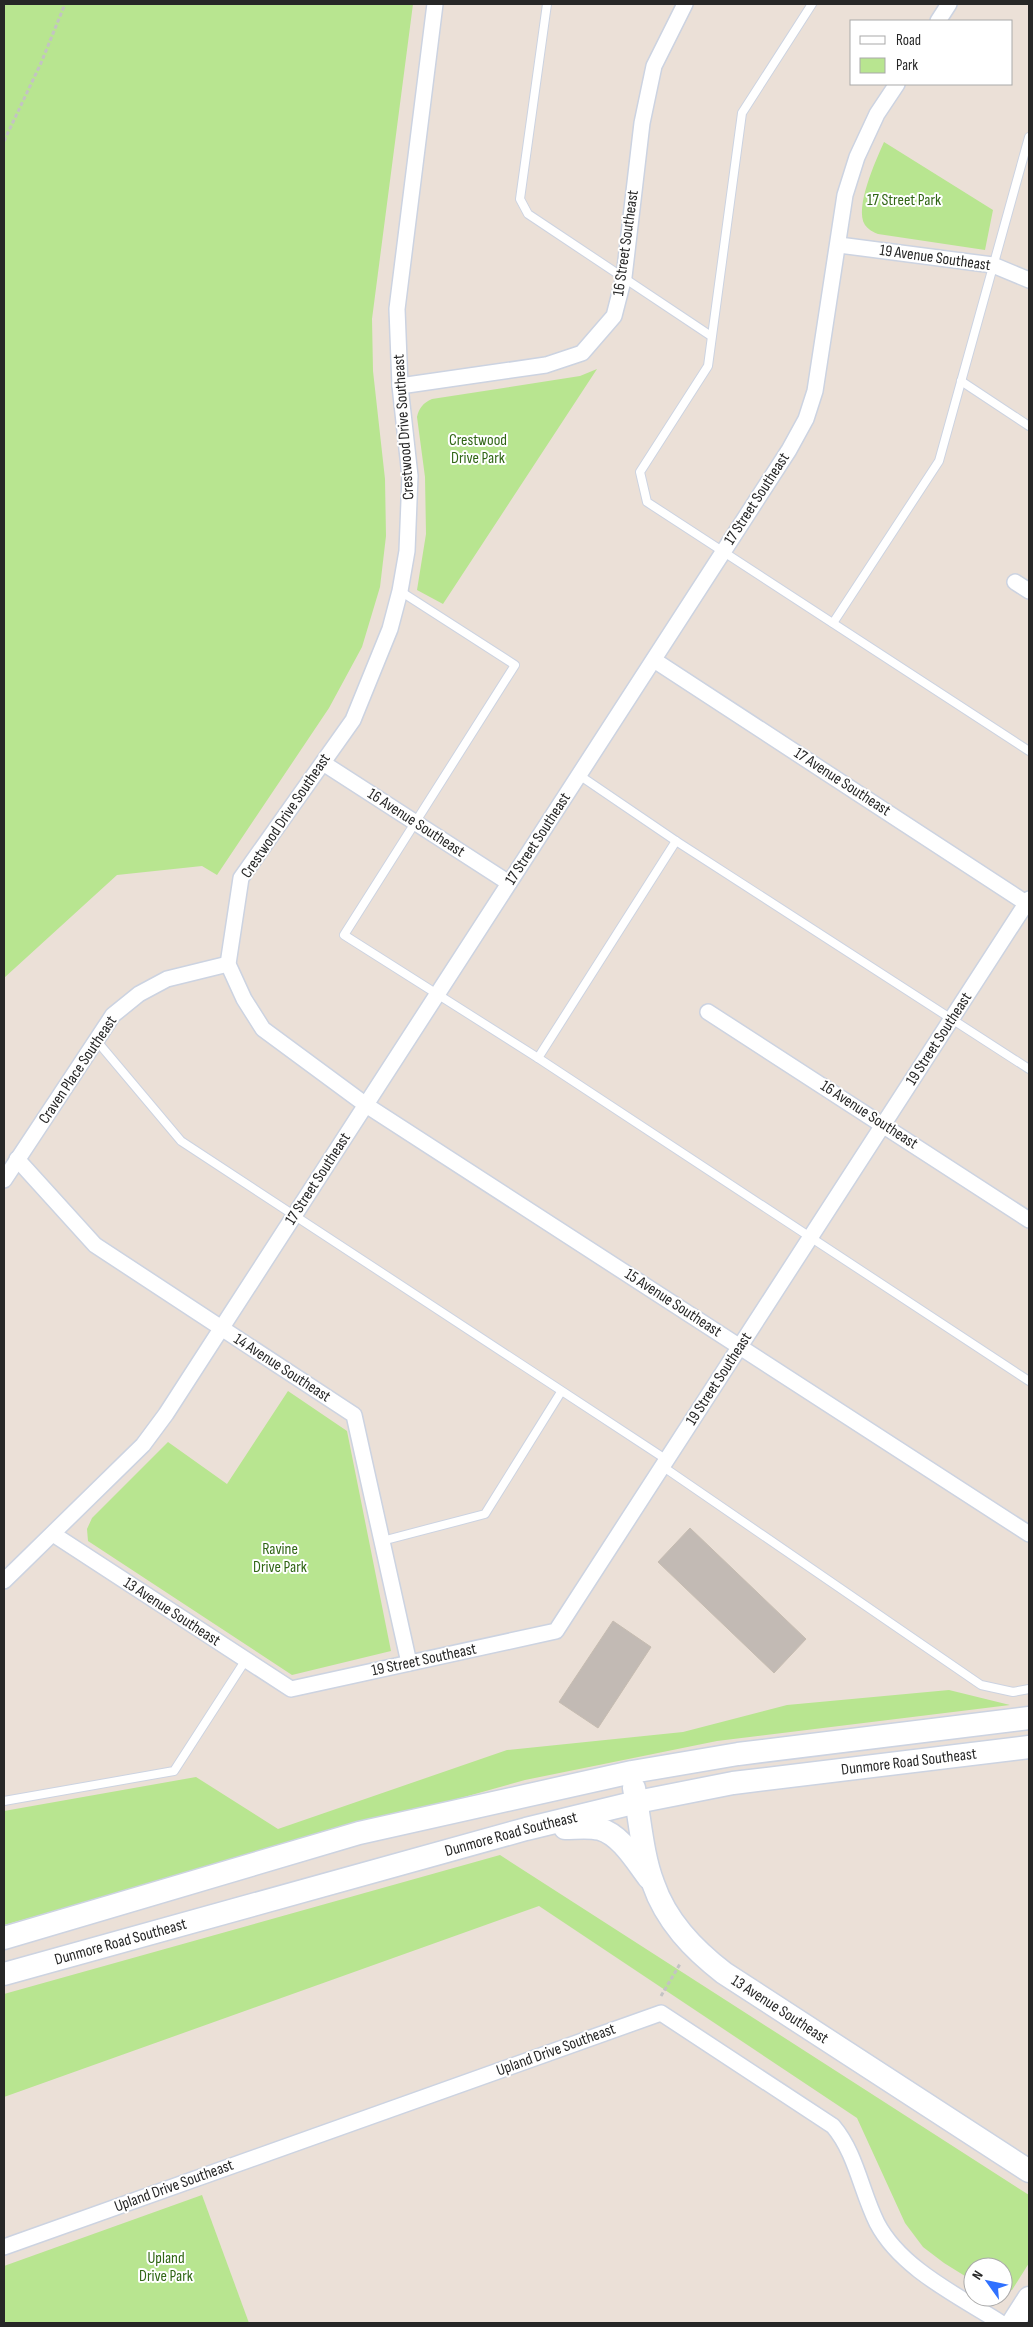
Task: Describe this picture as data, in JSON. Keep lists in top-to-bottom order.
{
  "streets": {
    "main road": ["13 Avenue Southeast", "Dunmore Road Southeast"],
    "street": [
      "16 Street Southeast",
      "19 Avenue Southeast",
      "Crestwood Drive Southeast",
      "17 Street Southeast",
      "17 Avenue Southeast",
      "16 Avenue Southeast",
      "19 Street Southeast",
      "Craven Place Southeast",
      "15 Avenue Southeast",
      "14 Avenue Southeast",
      "Upland Drive Southeast"
    ]
  },
  "crossings": [
    ["16 Street Southeast", "Crestwood Drive Southeast"],
    ["19 Avenue Southeast", "17 Street Southeast"],
    ["Crestwood Drive Southeast", "16 Avenue Southeast"],
    ["Crestwood Drive Southeast", "Craven Place Southeast"],
    ["17 Street Southeast", "17 Avenue Southeast"],
    ["17 Street Southeast", "16 Avenue Southeast"],
    ["17 Street Southeast", "15 Avenue Southeast"],
    ["17 Street Southeast", "14 Avenue Southeast"],
    ["17 Street Southeast", "13 Avenue Southeast"],
    ["17 Avenue Southeast", "19 Street Southeast"],
    ["16 Avenue Southeast", "19 Street Southeast"],
    ["19 Street Southeast", "15 Avenue Southeast"],
    ["19 Street Southeast", "14 Avenue Southeast"],
    ["19 Street Southeast", "13 Avenue Southeast"],
    ["Craven Place Southeast", "14 Avenue Southeast"],
    ["13 Avenue Southeast", "Dunmore Road Southeast"]
  ],
  "parks": [
    "17 Street Park",
    "Crestwood Drive Park",
    "Ravine Drive Park",
    "Upland Drive Park"
  ],
  "legend": ["Road", "Park"],
  "north": "top left"
}
